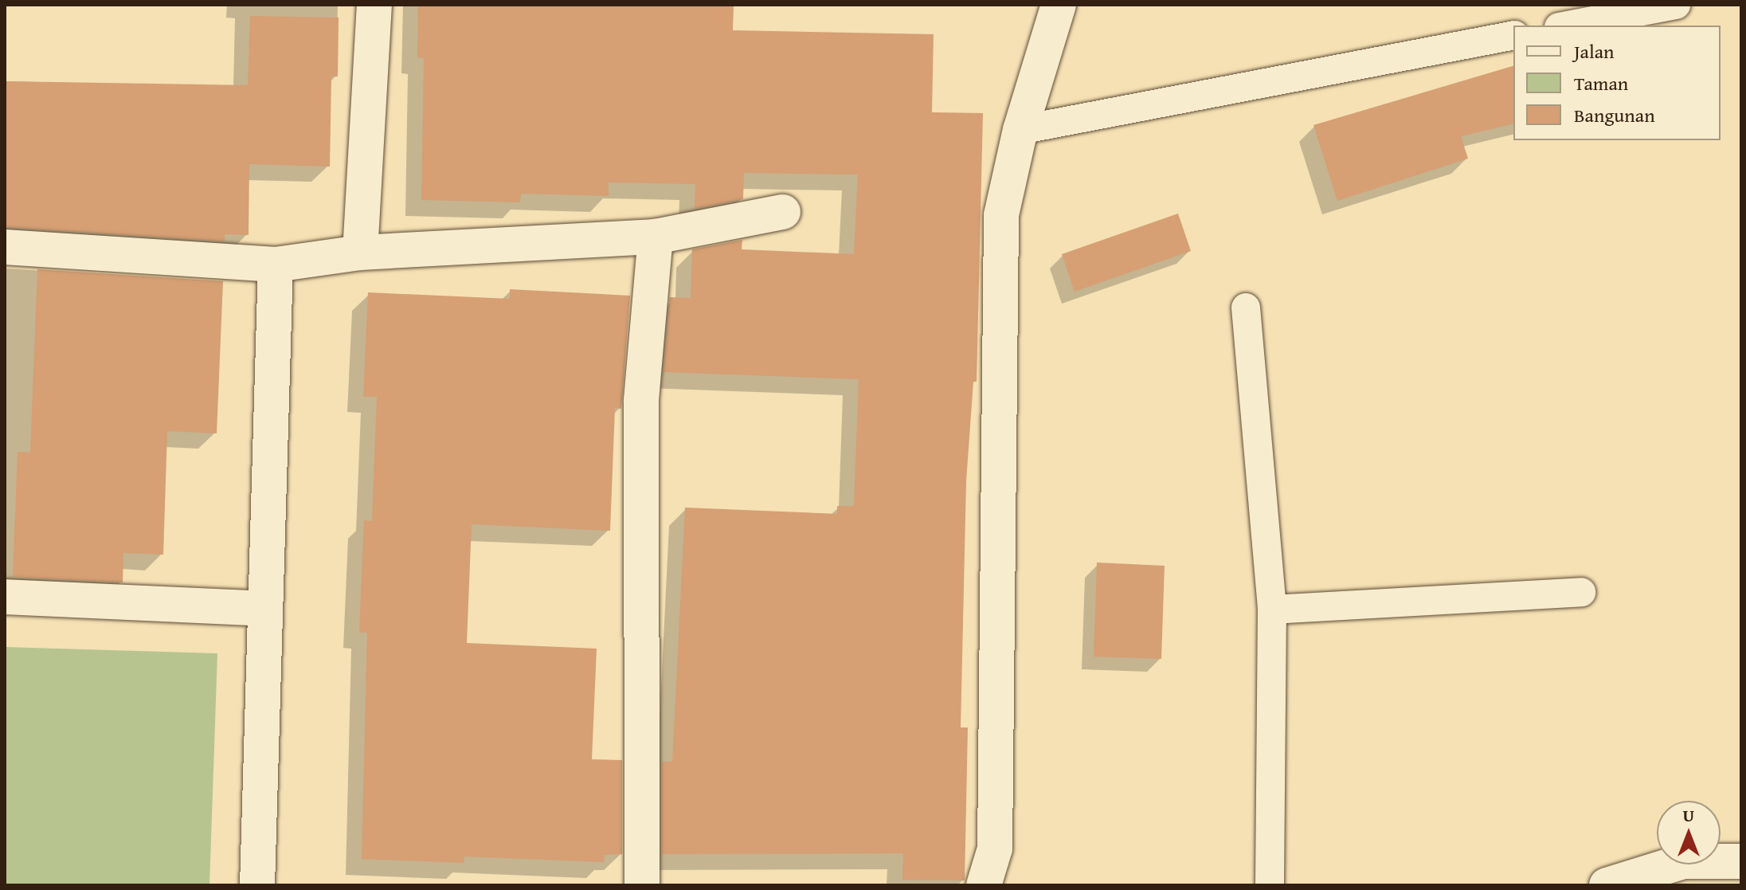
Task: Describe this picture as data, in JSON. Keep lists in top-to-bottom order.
{
  "legend": ["Jalan", "Taman", "Bangunan"],
  "north": "top"
}
